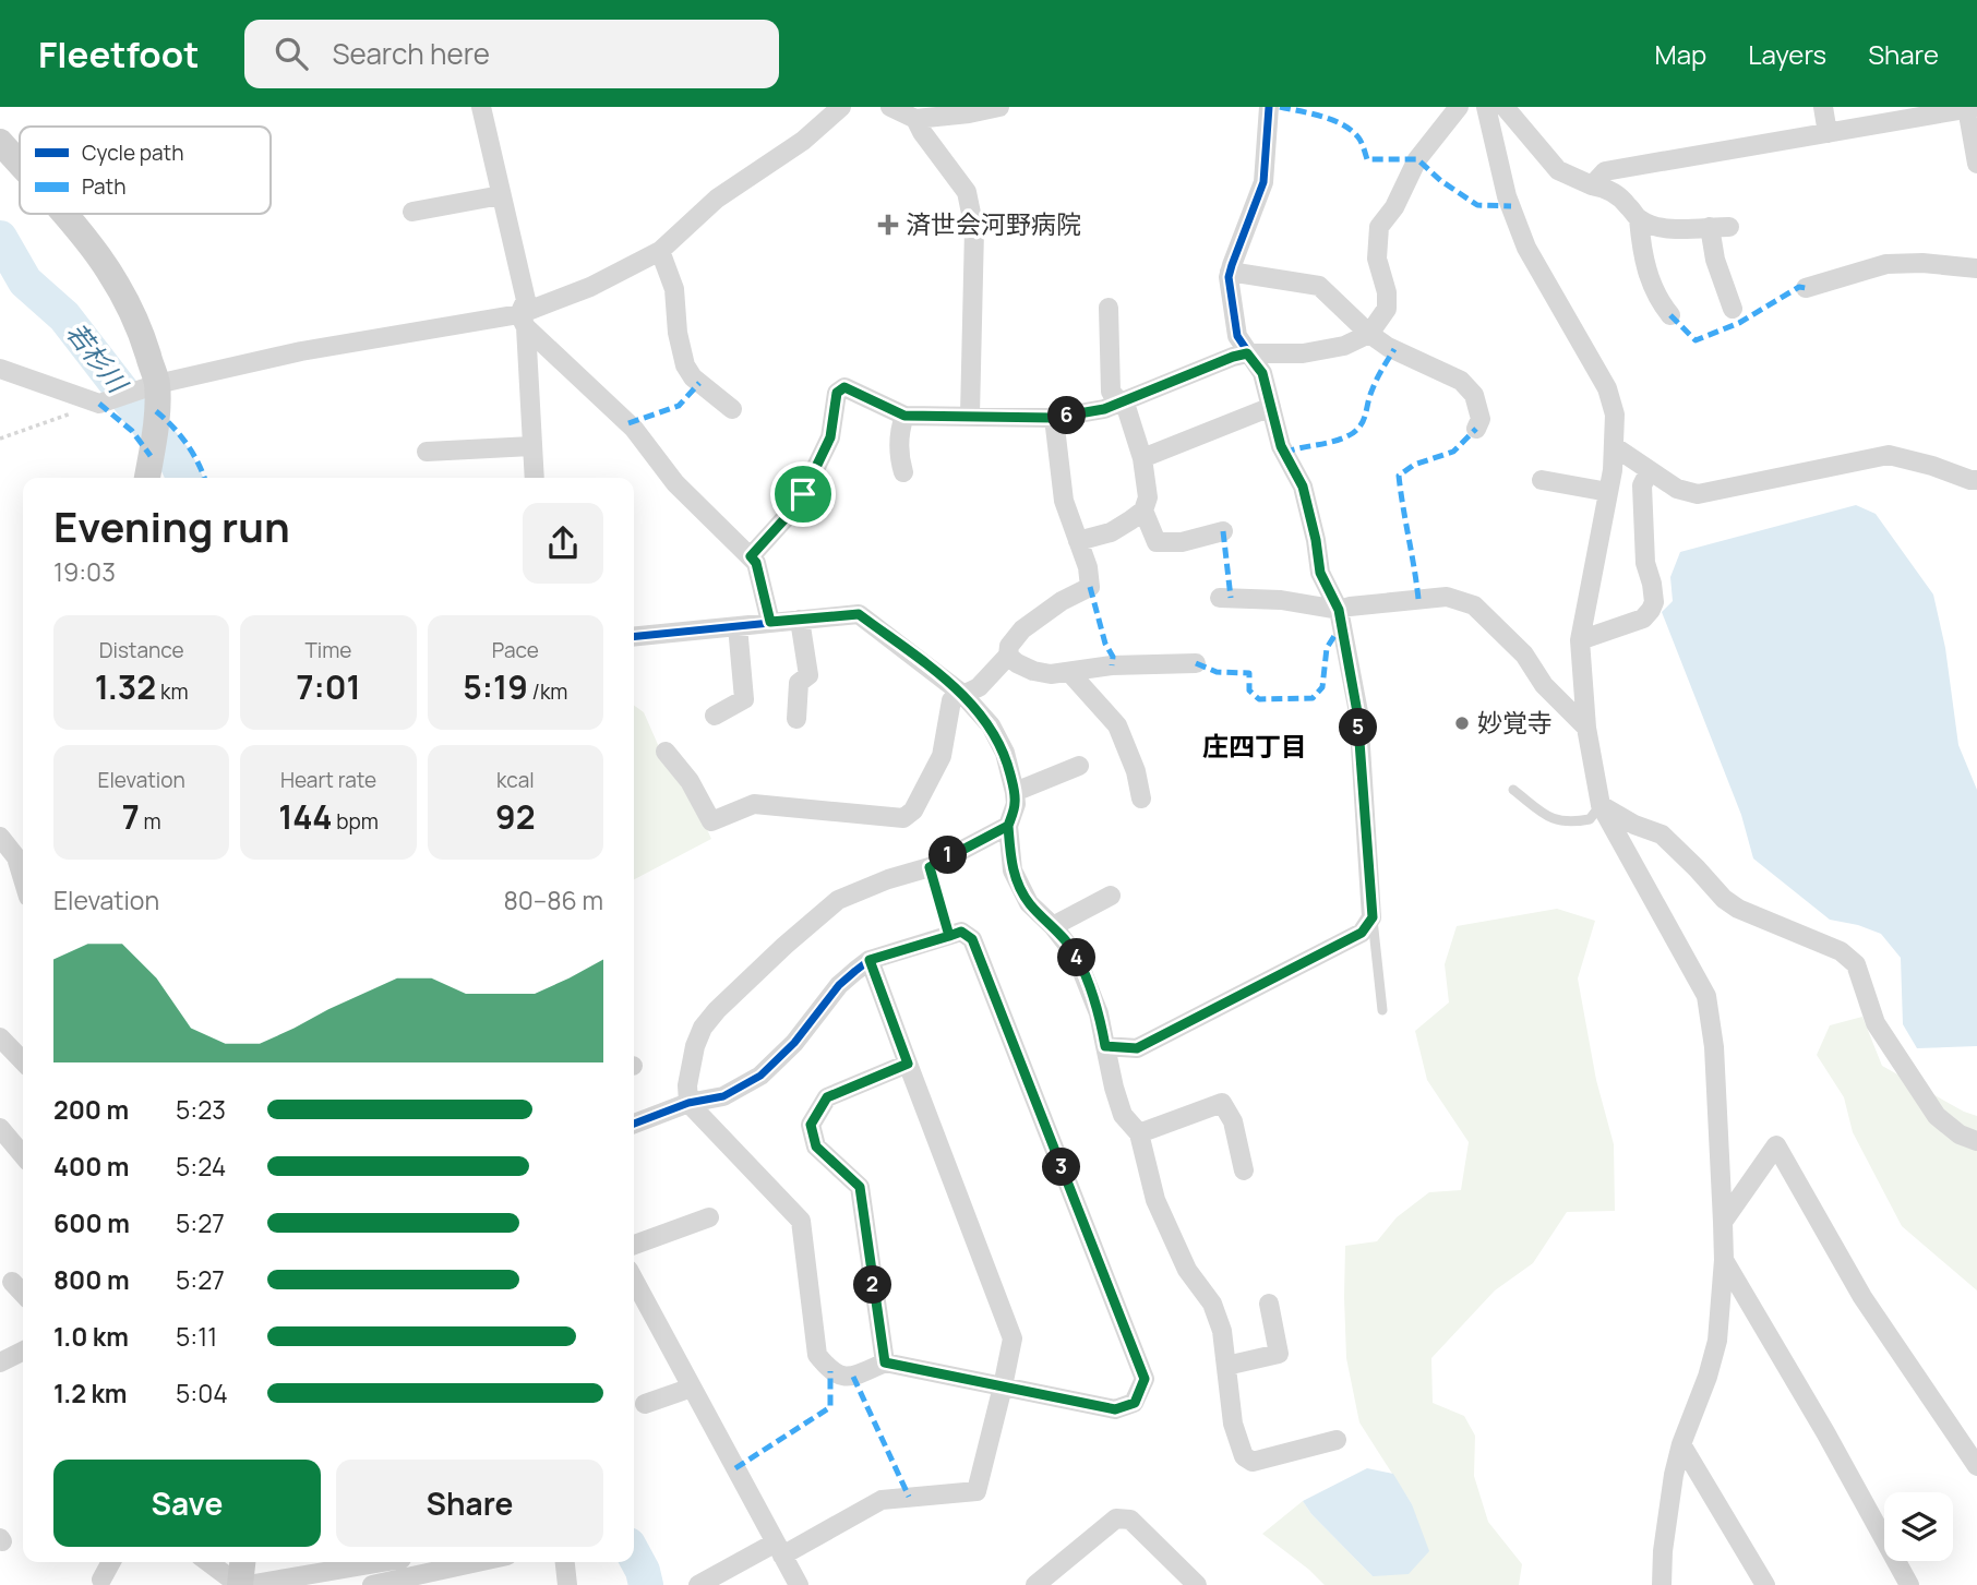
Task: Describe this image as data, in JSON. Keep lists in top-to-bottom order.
{
  "districts": ["庄四丁目"],
  "water": ["若杉川"],
  "places": {
    "health": ["済世会河野病院"],
    "other": ["妙覚寺"]
  },
  "legend": ["Cycle path", "Path"],
  "page": {
    "header": "Fleetfoot",
    "search": "Search here",
    "nav": ["Map", "Layers", "Share"],
    "pins": [
      "6",
      "5",
      "1",
      "4",
      "3",
      "2"
    ],
    "heading": ["Evening run", "19:03"],
    "stats": [
      ["Distance", "1.32 km"],
      ["Time", "7:01"],
      ["Pace", "5:19 /km"],
      ["Elevation", "7 m"],
      ["Heart rate", "144 bpm"],
      ["kcal", "92"]
    ],
    "chart": ["Elevation", "80–86 m"],
    "list": [
      {
        "name": "200 m",
        "note": "5:23"
      },
      {
        "name": "400 m",
        "note": "5:24"
      },
      {
        "name": "600 m",
        "note": "5:27"
      },
      {
        "name": "800 m",
        "note": "5:27"
      },
      {
        "name": "1.0 km",
        "note": "5:11"
      },
      {
        "name": "1.2 km",
        "note": "5:04"
      }
    ],
    "buttons": ["Save", "Share"]
  }
}
